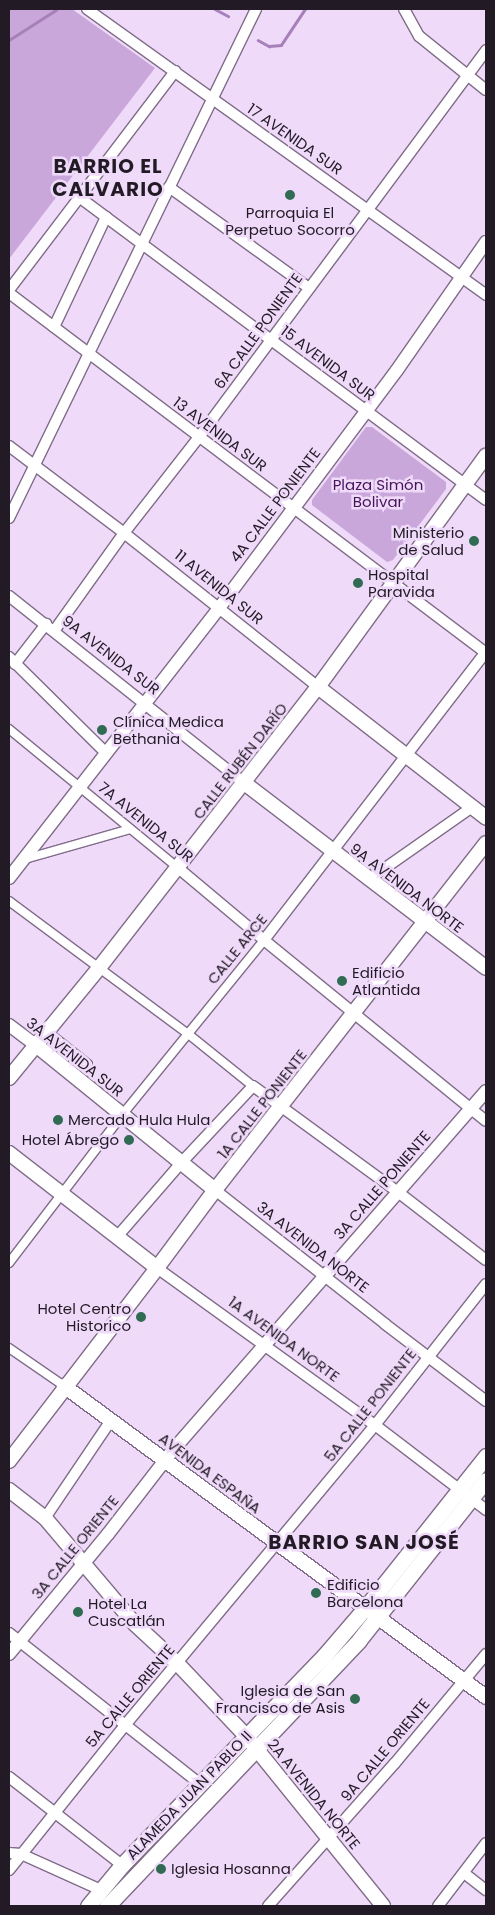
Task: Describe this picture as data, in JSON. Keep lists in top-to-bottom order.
{
  "streets": {
    "main road": [
      "11 AVENIDA SUR",
      "9A AVENIDA SUR",
      "CALLE RUBÉN DARÍO",
      "9A AVENIDA NORTE",
      "3A AVENIDA SUR",
      "1A CALLE PONIENTE",
      "3A AVENIDA NORTE",
      "1A AVENIDA NORTE",
      "AVENIDA ESPAÑA",
      "2A AVENIDA NORTE",
      "ALAMEDA JUAN PABLO II"
    ],
    "street": [
      "17 AVENIDA SUR",
      "6A CALLE PONIENTE",
      "15 AVENIDA SUR",
      "13 AVENIDA SUR",
      "4A CALLE PONIENTE",
      "7A AVENIDA SUR",
      "CALLE ARCE",
      "3A CALLE PONIENTE",
      "5A CALLE PONIENTE",
      "3A CALLE ORIENTE",
      "5A CALLE ORIENTE",
      "9A CALLE ORIENTE"
    ]
  },
  "crossings": [
    ["17 AVENIDA SUR", "6A CALLE PONIENTE"],
    ["17 AVENIDA SUR", "4A CALLE PONIENTE"],
    ["6A CALLE PONIENTE", "15 AVENIDA SUR"],
    ["6A CALLE PONIENTE", "13 AVENIDA SUR"],
    ["6A CALLE PONIENTE", "11 AVENIDA SUR"],
    ["6A CALLE PONIENTE", "9A AVENIDA SUR"],
    ["15 AVENIDA SUR", "4A CALLE PONIENTE"],
    ["15 AVENIDA SUR", "CALLE RUBÉN DARÍO"],
    ["13 AVENIDA SUR", "4A CALLE PONIENTE"],
    ["13 AVENIDA SUR", "CALLE RUBÉN DARÍO"],
    ["13 AVENIDA SUR", "CALLE ARCE"],
    ["4A CALLE PONIENTE", "11 AVENIDA SUR"],
    ["4A CALLE PONIENTE", "9A AVENIDA SUR"],
    ["4A CALLE PONIENTE", "7A AVENIDA SUR"],
    ["11 AVENIDA SUR", "CALLE RUBÉN DARÍO"],
    ["11 AVENIDA SUR", "CALLE ARCE"],
    ["9A AVENIDA SUR", "CALLE RUBÉN DARÍO"],
    ["9A AVENIDA SUR", "9A AVENIDA NORTE"],
    ["9A AVENIDA SUR", "CALLE ARCE"],
    ["CALLE RUBÉN DARÍO", "7A AVENIDA SUR"],
    ["CALLE RUBÉN DARÍO", "3A AVENIDA SUR"],
    ["7A AVENIDA SUR", "CALLE ARCE"],
    ["7A AVENIDA SUR", "1A CALLE PONIENTE"],
    ["7A AVENIDA SUR", "3A CALLE PONIENTE"],
    ["9A AVENIDA NORTE", "CALLE ARCE"],
    ["9A AVENIDA NORTE", "1A CALLE PONIENTE"],
    ["CALLE ARCE", "3A AVENIDA SUR"],
    ["CALLE ARCE", "3A AVENIDA NORTE"],
    ["CALLE ARCE", "1A AVENIDA NORTE"],
    ["3A AVENIDA SUR", "3A AVENIDA NORTE"],
    ["1A CALLE PONIENTE", "3A AVENIDA NORTE"],
    ["1A CALLE PONIENTE", "1A AVENIDA NORTE"],
    ["1A CALLE PONIENTE", "AVENIDA ESPAÑA"],
    ["3A CALLE PONIENTE", "3A AVENIDA NORTE"],
    ["3A CALLE PONIENTE", "1A AVENIDA NORTE"],
    ["3A CALLE PONIENTE", "AVENIDA ESPAÑA"],
    ["3A CALLE PONIENTE", "3A CALLE ORIENTE"],
    ["3A AVENIDA NORTE", "5A CALLE PONIENTE"],
    ["1A AVENIDA NORTE", "5A CALLE PONIENTE"],
    ["5A CALLE PONIENTE", "AVENIDA ESPAÑA"],
    ["5A CALLE PONIENTE", "5A CALLE ORIENTE"],
    ["AVENIDA ESPAÑA", "3A CALLE ORIENTE"],
    ["AVENIDA ESPAÑA", "5A CALLE ORIENTE"],
    ["AVENIDA ESPAÑA", "9A CALLE ORIENTE"],
    ["3A CALLE ORIENTE", "2A AVENIDA NORTE"],
    ["5A CALLE ORIENTE", "2A AVENIDA NORTE"],
    ["9A CALLE ORIENTE", "2A AVENIDA NORTE"],
    ["2A AVENIDA NORTE", "ALAMEDA JUAN PABLO II"]
  ],
  "districts": ["BARRIO EL CALVARIO", "BARRIO SAN JOSÉ"],
  "parks": ["Plaza Simón Bolivar"],
  "places": [
    "Parroquia El Perpetuo Socorro",
    "Ministerio de Salud",
    "Hospital Paravida",
    "Clínica Medica Bethania",
    "Edificio Atlantida",
    "Mercado Hula Hula",
    "Hotel Ábrego",
    "Hotel Centro Historico",
    "Edificio Barcelona",
    "Hotel La Cuscatlán",
    "Iglesia de San Francisco de Asis",
    "Iglesia Hosanna"
  ]
}
